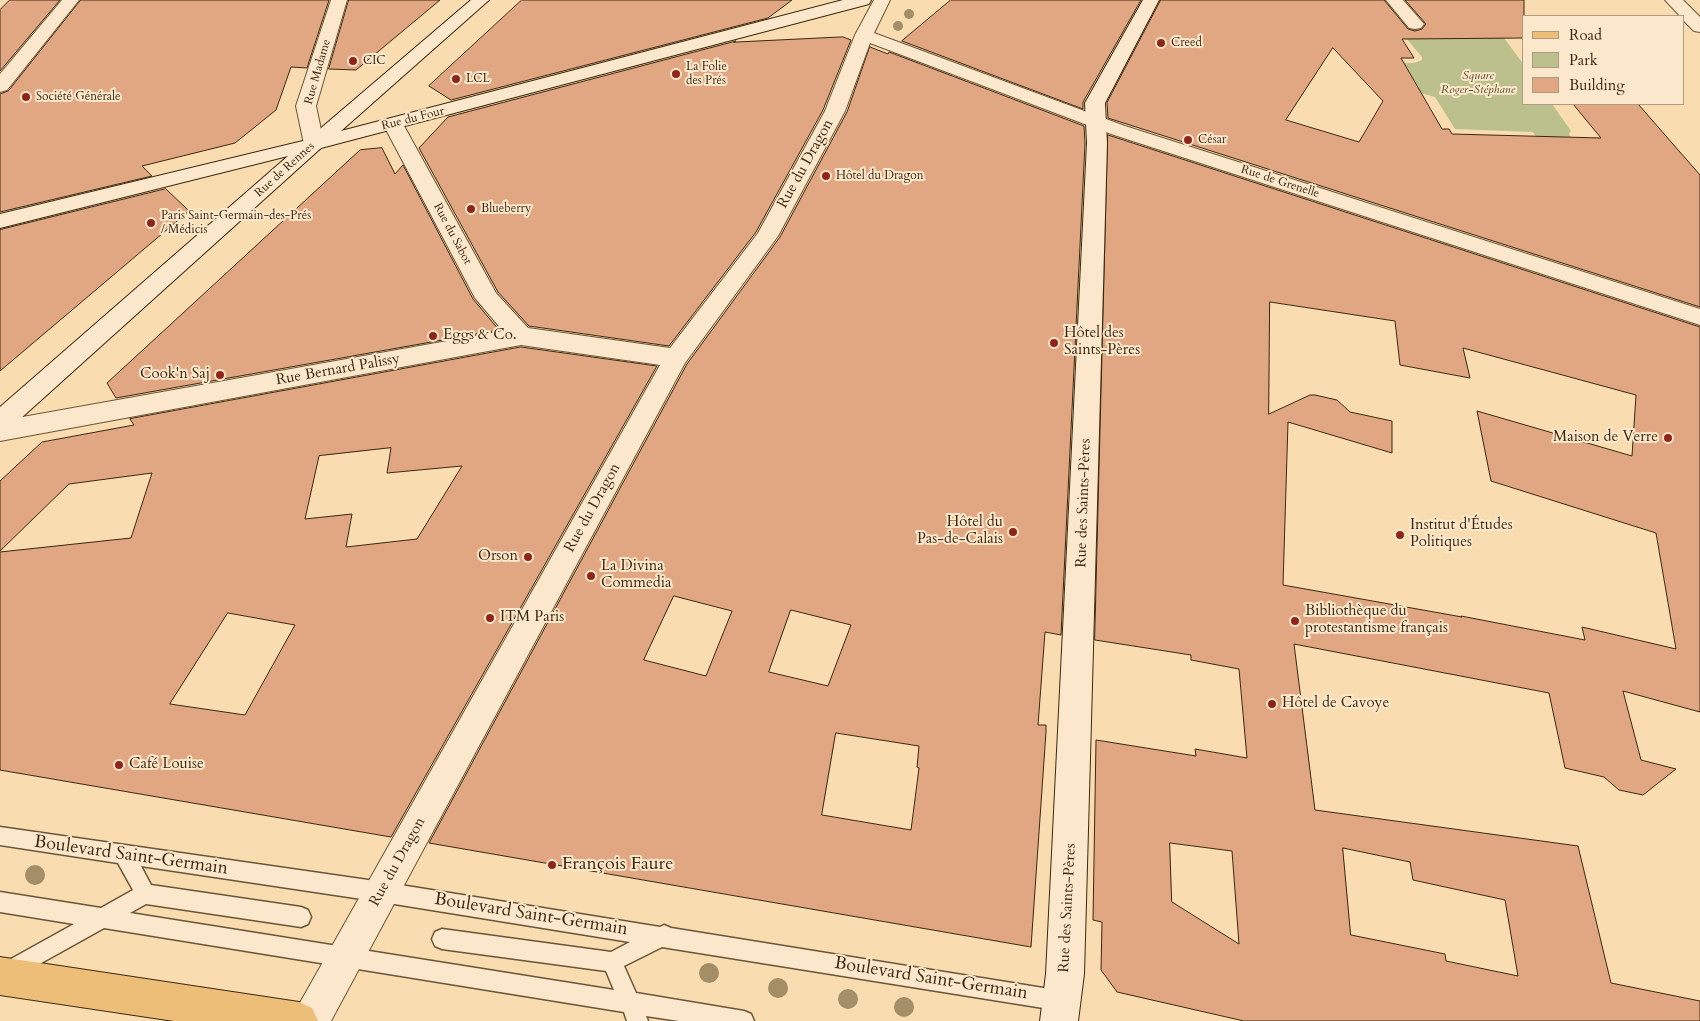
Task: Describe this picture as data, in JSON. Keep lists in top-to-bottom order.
{
  "streets": {
    "street": [
      "Rue Madame",
      "Rue du Four",
      "Rue du Dragon",
      "Rue de Rennes",
      "Rue de Grenelle",
      "Rue du Sabot",
      "Rue Bernard Palissy",
      "Rue des Saints-Pères"
    ],
    "lane": ["Boulevard Saint-Germain"]
  },
  "crossings": [
    ["Rue Madame", "Rue du Four"],
    ["Rue Madame", "Rue de Rennes"],
    ["Rue du Four", "Rue de Rennes"],
    ["Rue du Four", "Rue du Sabot"],
    ["Rue du Dragon", "Rue de Grenelle"],
    ["Rue du Dragon", "Rue Bernard Palissy"],
    ["Rue du Dragon", "Boulevard Saint-Germain"],
    ["Rue de Grenelle", "Rue des Saints-Pères"],
    ["Rue du Sabot", "Rue Bernard Palissy"],
    ["Rue des Saints-Pères", "Boulevard Saint-Germain"]
  ],
  "parks": ["Square Roger-Stéphane"],
  "places": [
    "Creed",
    "CIC",
    "La Folie des Prés",
    "LCL",
    "Société Générale",
    "César",
    "Hôtel du Dragon",
    "Blueberry",
    "Paris Saint-Germain-des-Prés / Médicis",
    "Eggs & Co.",
    "Hôtel des Saints-Pères",
    "Cook'n Saj",
    "Maison de Verre",
    "Hôtel du Pas-de-Calais",
    "Institut d'Études Politiques",
    "Orson",
    "La Divina Commedia",
    "ITM Paris",
    "Bibliothèque du protestantisme français",
    "Hôtel de Cavoye",
    "Café Louise",
    "François Faure"
  ],
  "legend": ["Road", "Park", "Building"]
}
